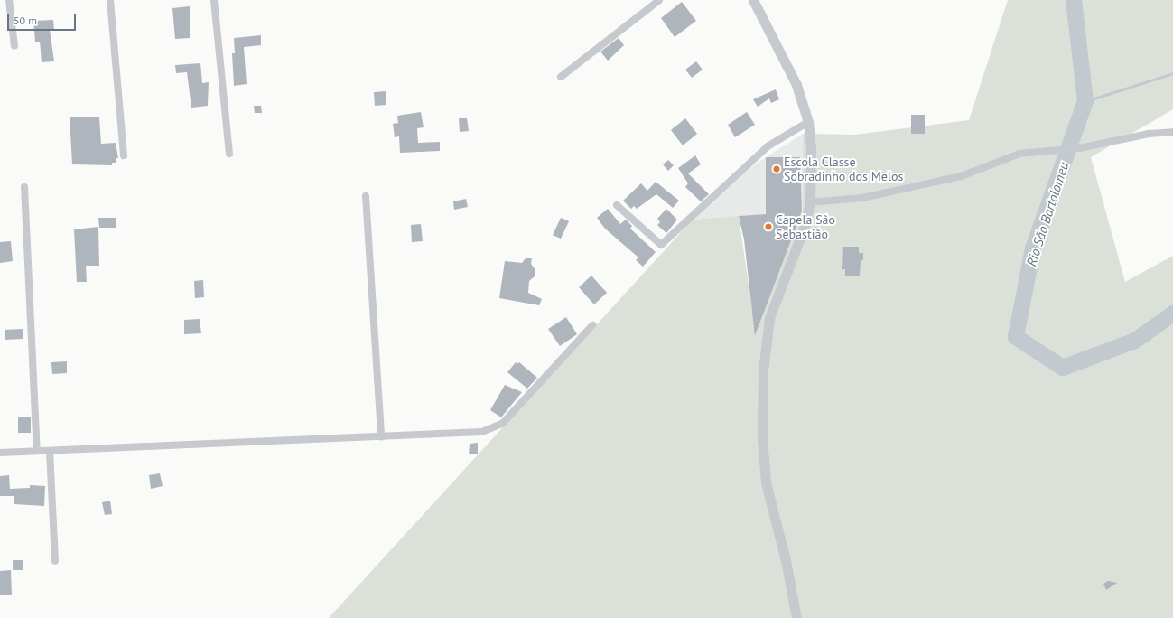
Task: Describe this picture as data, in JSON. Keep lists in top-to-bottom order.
{
  "water": ["Rio São Bartolomeu"],
  "places": ["Escola Classe Sobradinho dos Melos", "Capela São Sebastião"],
  "scale_bar": "50 m"
}
